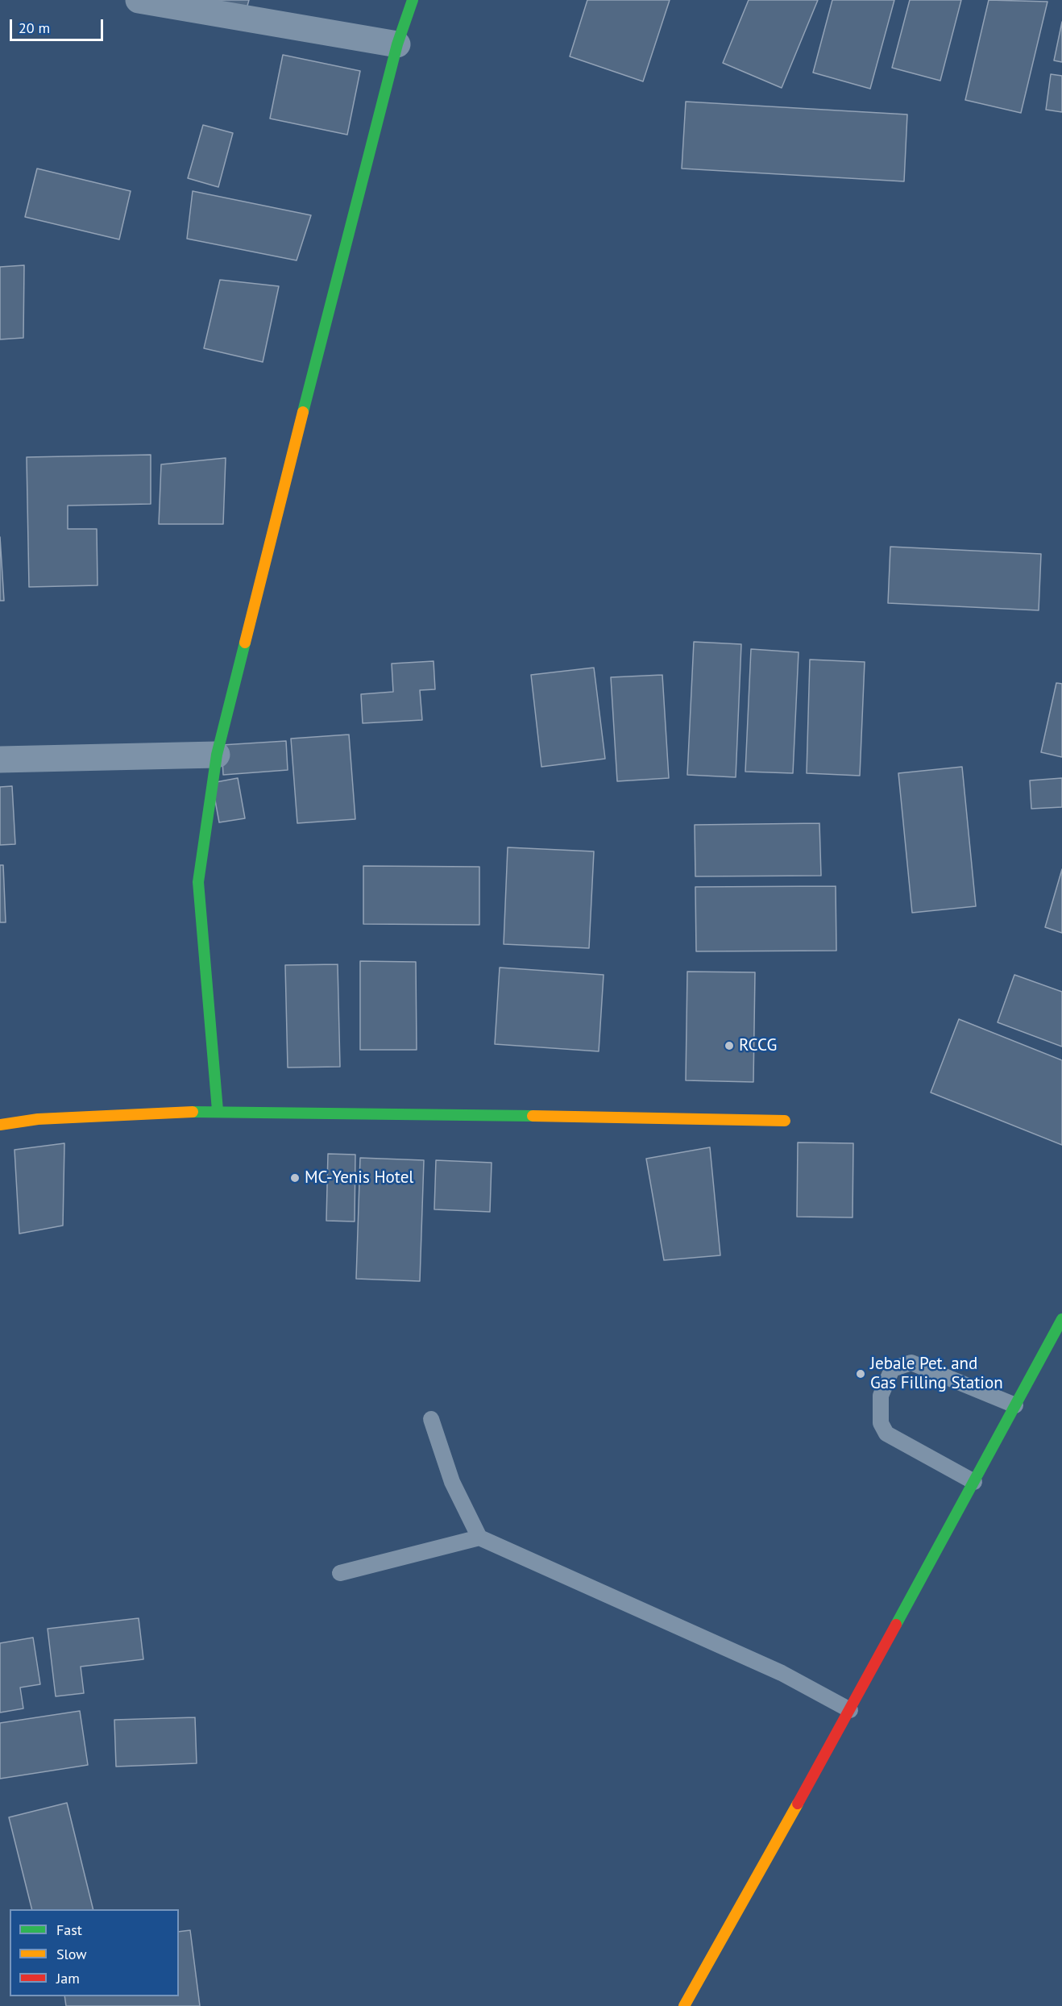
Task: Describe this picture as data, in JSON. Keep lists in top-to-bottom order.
{
  "places": ["RCCG", "MC-Yenis Hotel", "Jebale Pet. and Gas Filling Station"],
  "legend": ["Fast", "Slow", "Jam"],
  "scale_bar": "20 m"
}
